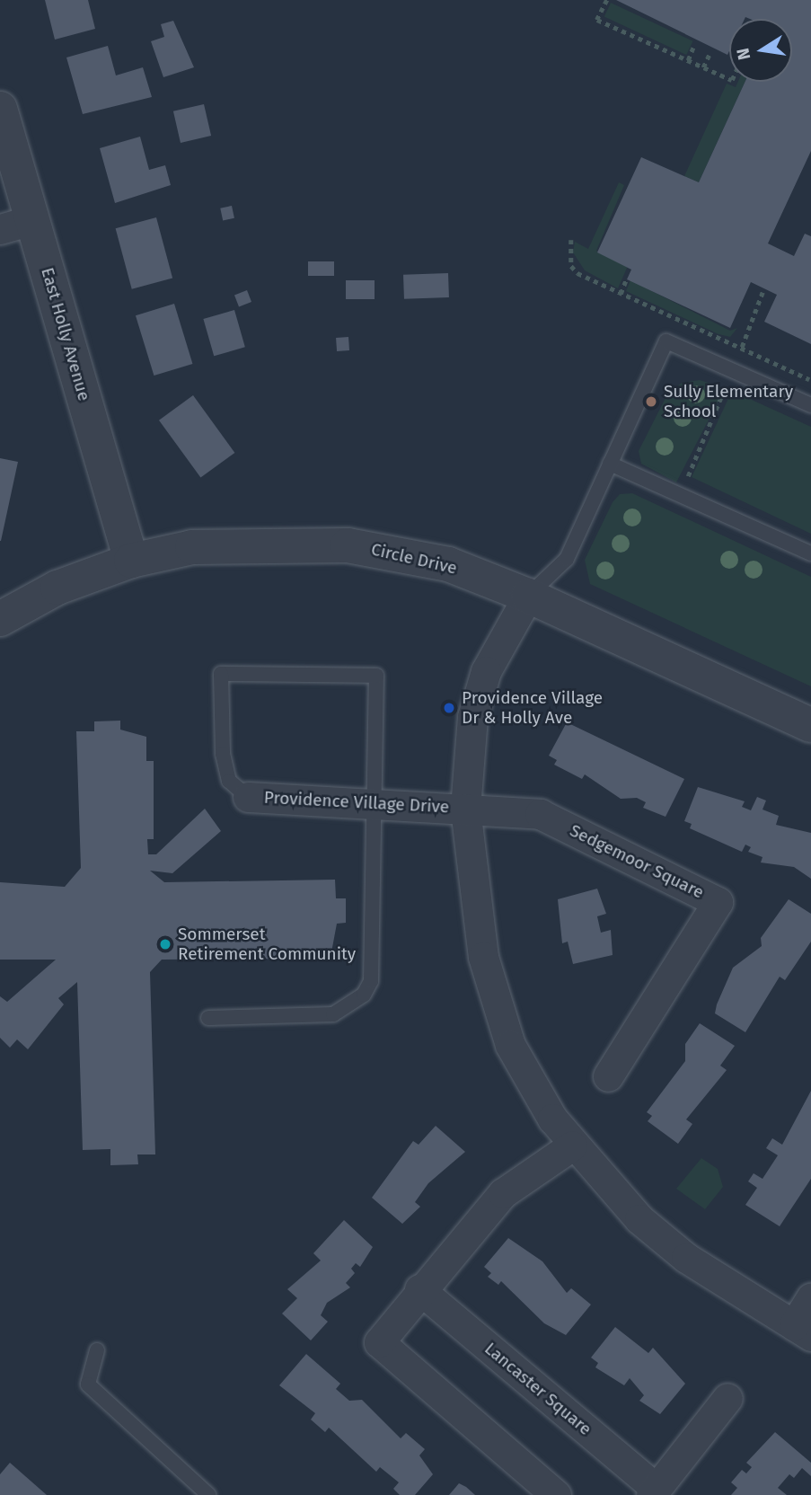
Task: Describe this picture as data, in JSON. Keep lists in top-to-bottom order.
{
  "streets": {
    "street": [
      "East Holly Avenue",
      "Circle Drive",
      "Providence Village Drive",
      "Sedgemoor Square",
      "Lancaster Square"
    ]
  },
  "crossings": [
    ["East Holly Avenue", "Circle Drive"],
    ["Circle Drive", "Providence Village Drive"],
    ["Providence Village Drive", "Sedgemoor Square"]
  ],
  "places": ["Sully Elementary School", "Providence Village Dr & Holly Ave", "Sommerset Retirement Community"],
  "north": "left"
}
